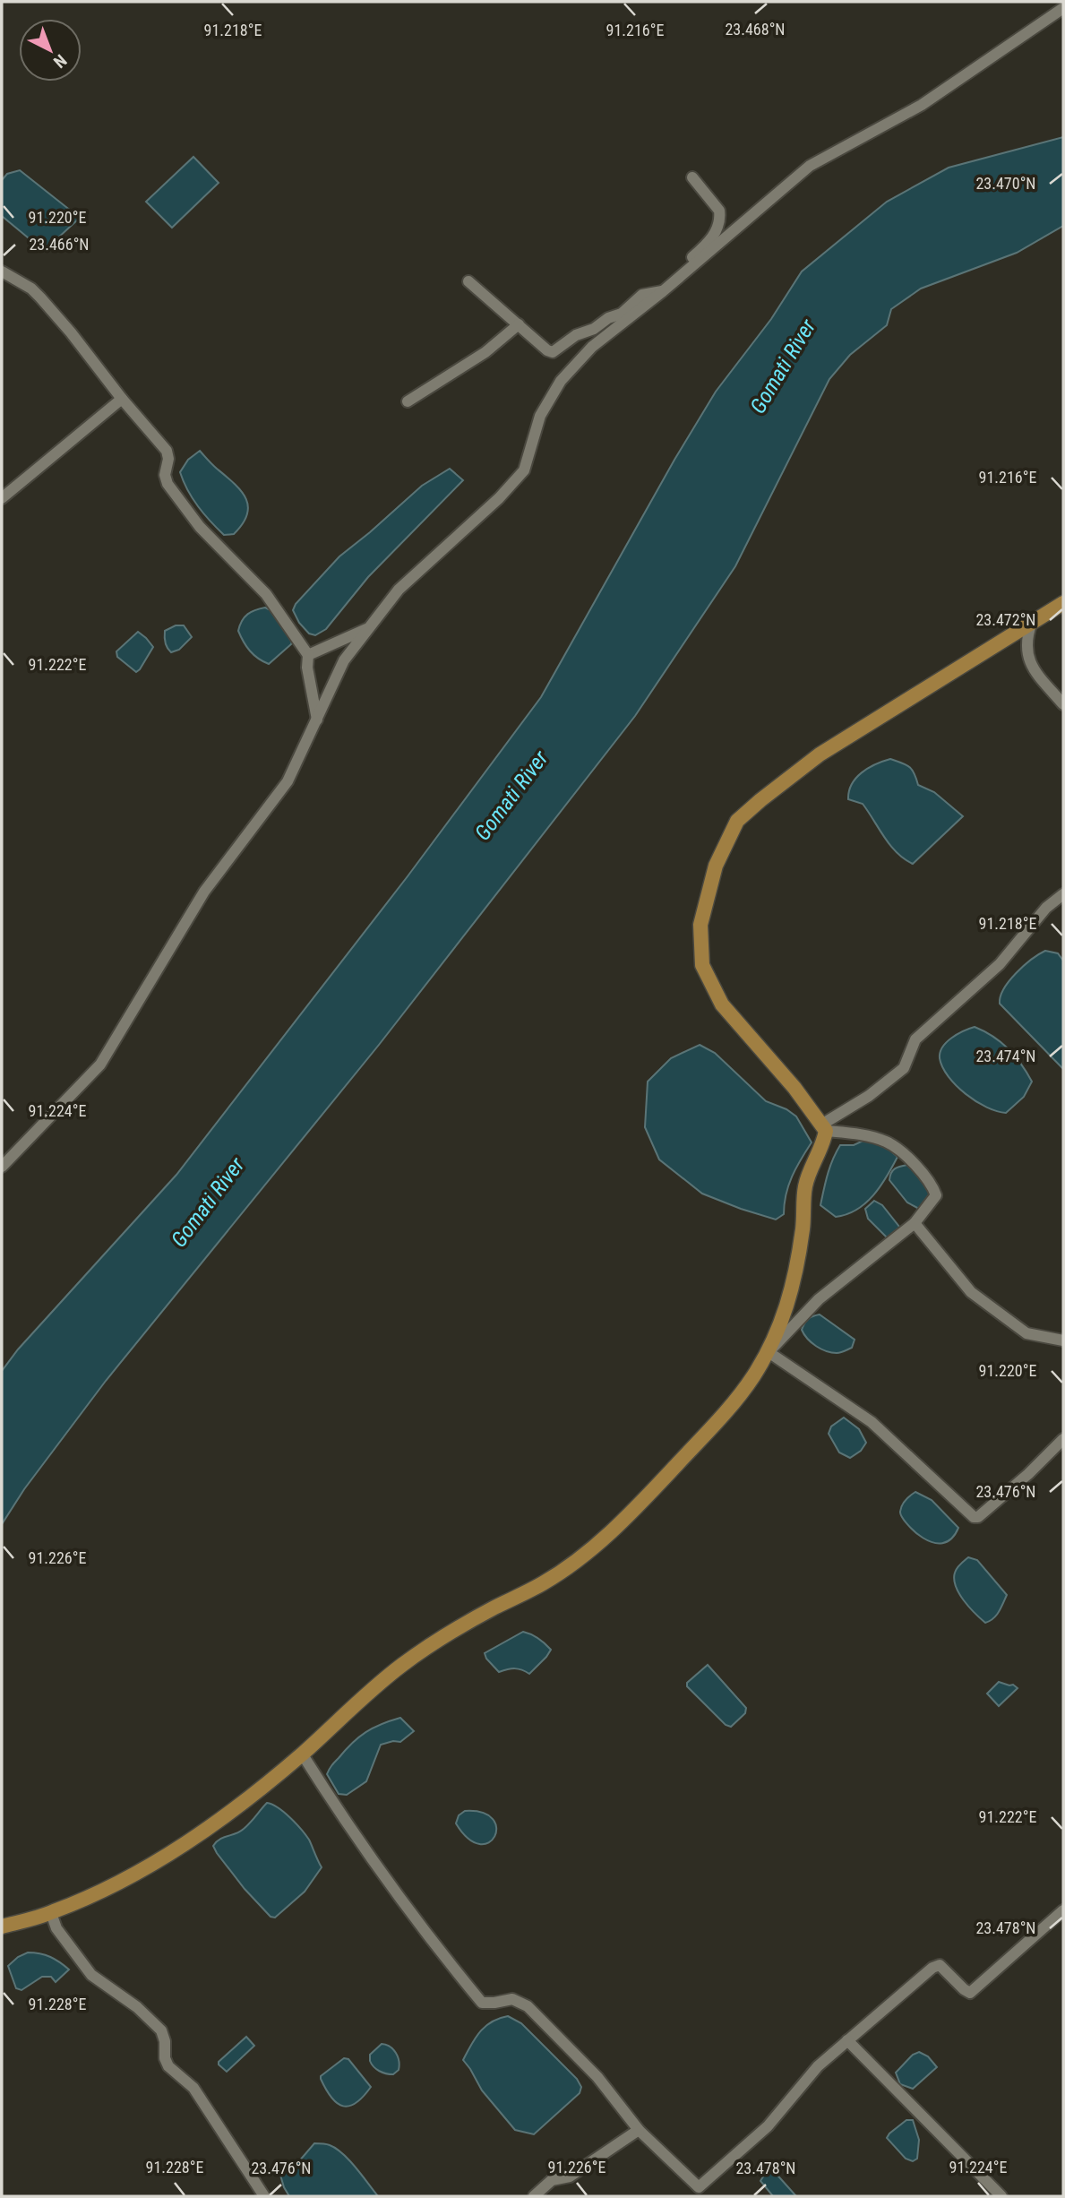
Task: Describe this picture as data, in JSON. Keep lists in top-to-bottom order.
{
  "water": ["Gomati River"],
  "north": "bottom right",
  "coordinates": [
    "23.468°N",
    "91.218°E",
    "91.216°E",
    "23.470°N",
    "91.220°E",
    "23.466°N",
    "23.472°N",
    "91.222°E",
    "23.474°N",
    "91.224°E",
    "23.476°N",
    "91.226°E",
    "23.478°N",
    "91.228°E"
  ]
}
